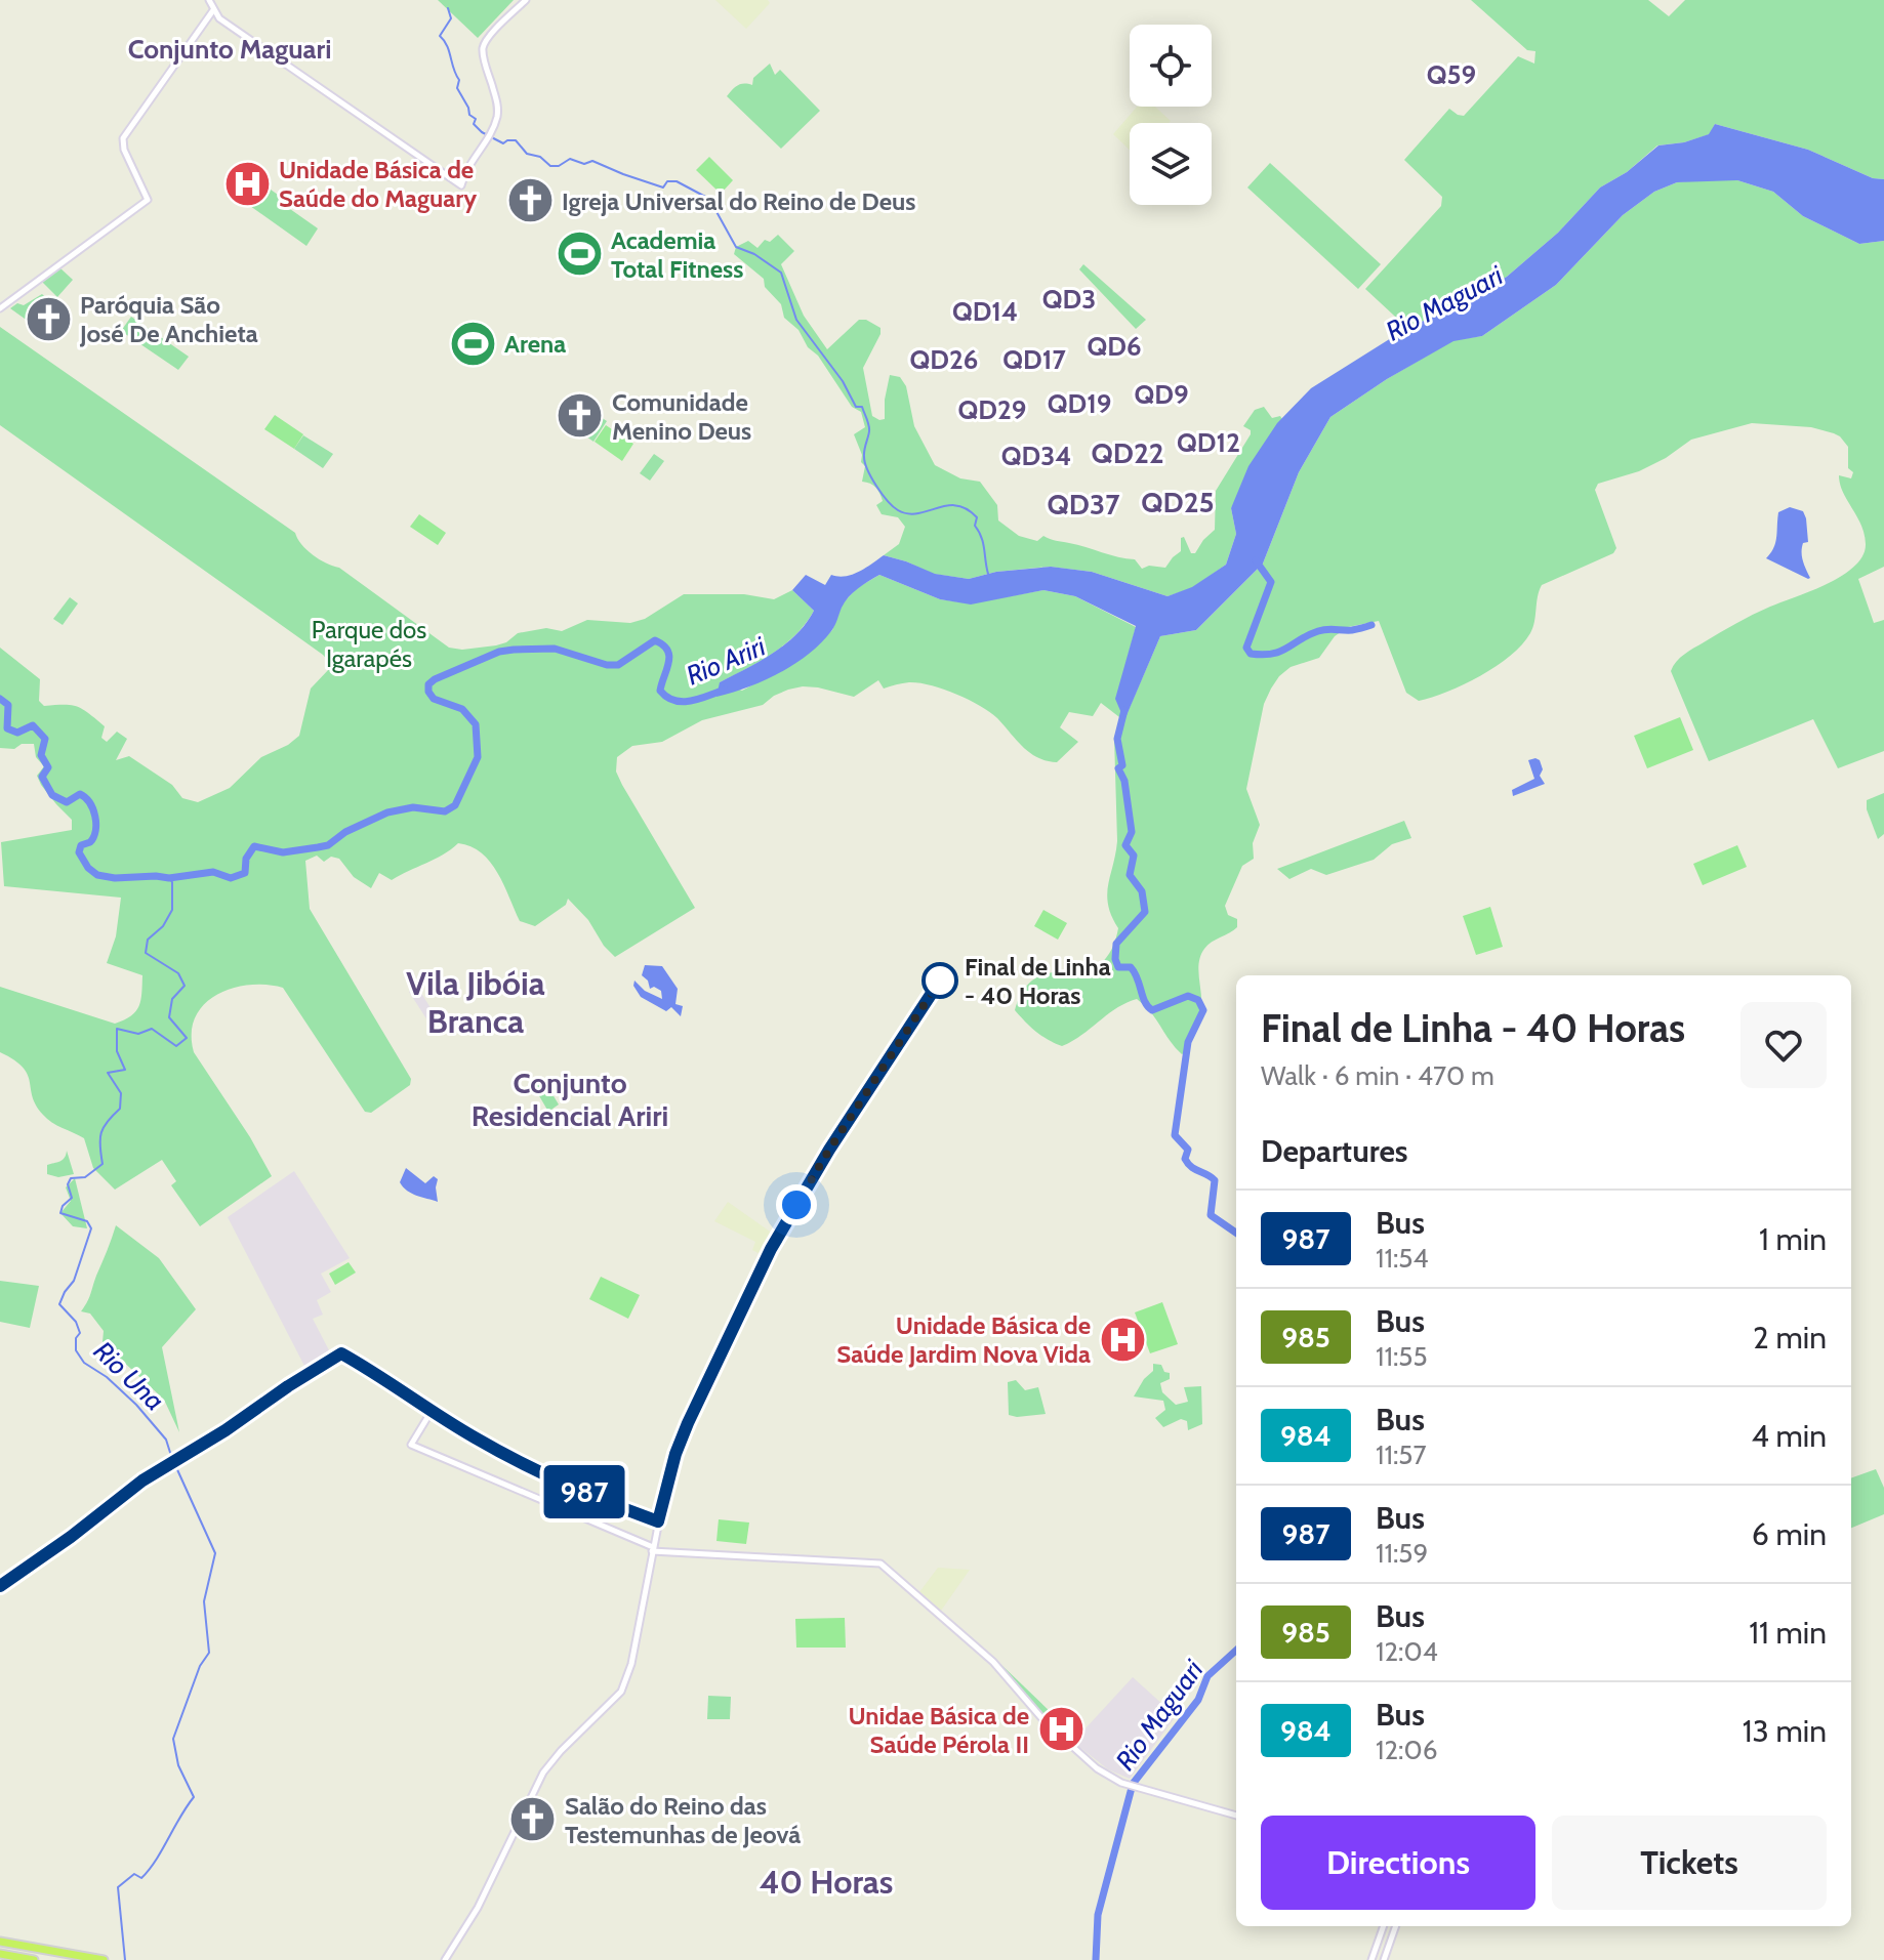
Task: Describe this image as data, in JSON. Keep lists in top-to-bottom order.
{
  "districts": [
    "Conjunto Maguari",
    "Q59",
    "QD3",
    "QD14",
    "QD6",
    "QD26",
    "QD17",
    "QD9",
    "QD19",
    "QD29",
    "QD12",
    "QD22",
    "QD34",
    "QD25",
    "QD37",
    "Vila Jibóia Branca",
    "Conjunto Residencial Ariri",
    "40 Horas"
  ],
  "water": ["Rio Maguari", "Rio Ariri", "Rio Una"],
  "parks": ["Parque dos Igarapés"],
  "places": {
    "hospital": ["Unidade Básica de Saúde do Maguary", "Unidade Básica de Saúde Jardim Nova Vida", "Unidae Básica de Saúde Pérola II"],
    "church": [
      "Igreja Universal do Reino de Deus",
      "Paróquia São José De Anchieta",
      "Comunidade Menino Deus",
      "Salão do Reino das Testemunhas de Jeová"
    ],
    "sports": ["Academia Total Fitness", "Arena"],
    "other": ["Final de Linha - 40 Horas"]
  },
  "lines": ["bus line 987"],
  "page": {
    "on_map": "987",
    "heading": [
      ["Final de Linha - 40 Horas", "Walk · 6 min · 470 m"],
      "Departures"
    ],
    "list": [
      {
        "mark": "987",
        "name": "Bus",
        "note": "11:54",
        "value": "1 min"
      },
      {
        "mark": "985",
        "name": "Bus",
        "note": "11:55",
        "value": "2 min"
      },
      {
        "mark": "984",
        "name": "Bus",
        "note": "11:57",
        "value": "4 min"
      },
      {
        "mark": "987",
        "name": "Bus",
        "note": "11:59",
        "value": "6 min"
      },
      {
        "mark": "985",
        "name": "Bus",
        "note": "12:04",
        "value": "11 min"
      },
      {
        "mark": "984",
        "name": "Bus",
        "note": "12:06",
        "value": "13 min"
      }
    ],
    "buttons": ["Directions", "Tickets"]
  }
}
